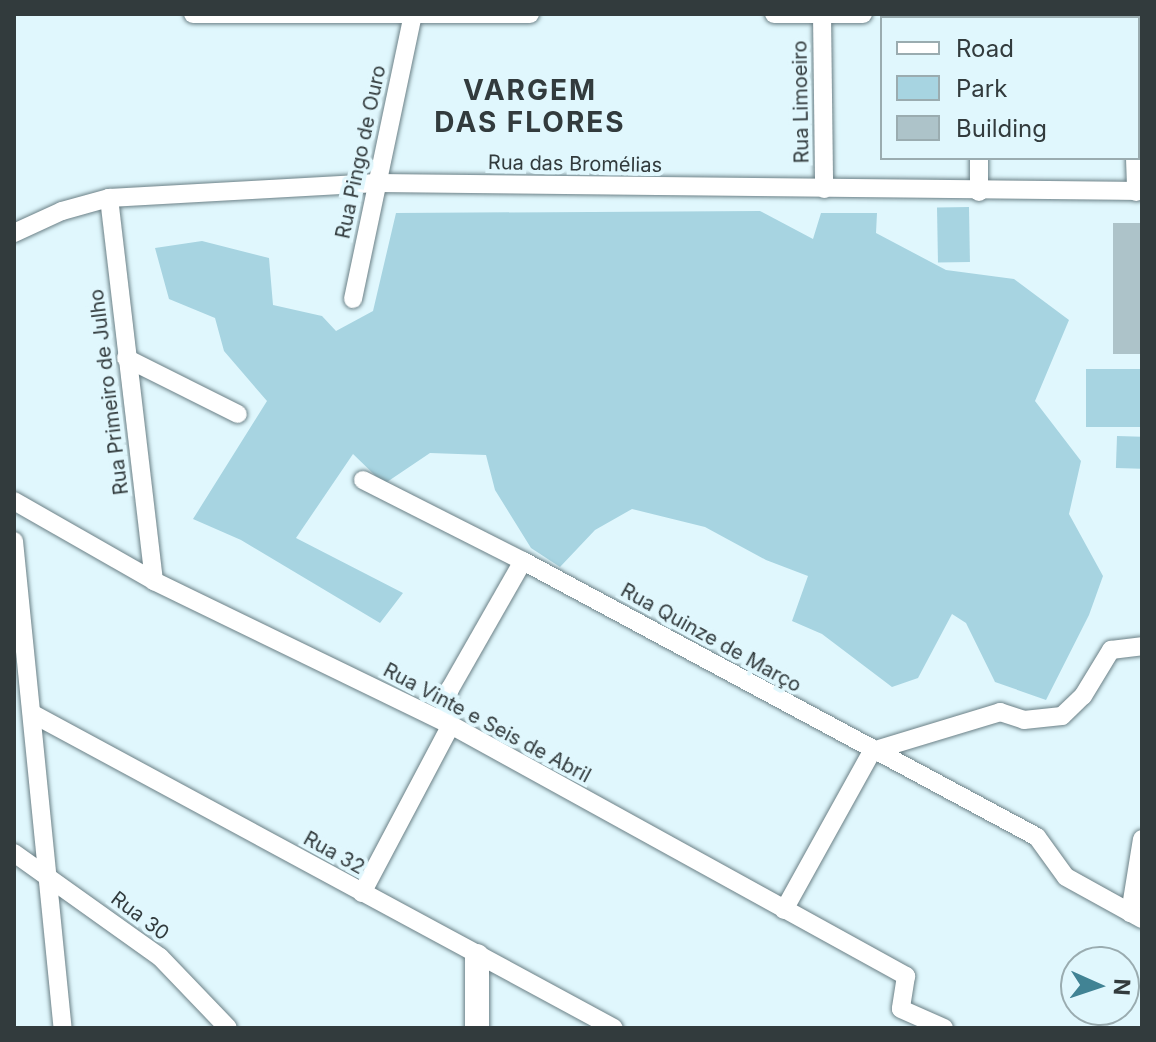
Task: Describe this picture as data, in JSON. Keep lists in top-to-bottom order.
{
  "streets": {
    "street": [
      "Rua Limoeiro",
      "Rua Pingo de Ouro",
      "Rua das Bromélias",
      "Rua Primeiro de Julho",
      "Rua Quinze de Março",
      "Rua Vinte e Seis de Abril",
      "Rua 32",
      "Rua 30"
    ]
  },
  "crossings": [
    ["Rua Limoeiro", "Rua das Bromélias"],
    ["Rua Pingo de Ouro", "Rua das Bromélias"],
    ["Rua das Bromélias", "Rua Primeiro de Julho"],
    ["Rua Primeiro de Julho", "Rua Vinte e Seis de Abril"]
  ],
  "districts": ["VARGEM DAS FLORES"],
  "legend": ["Road", "Park", "Building"],
  "north": "right"
}
